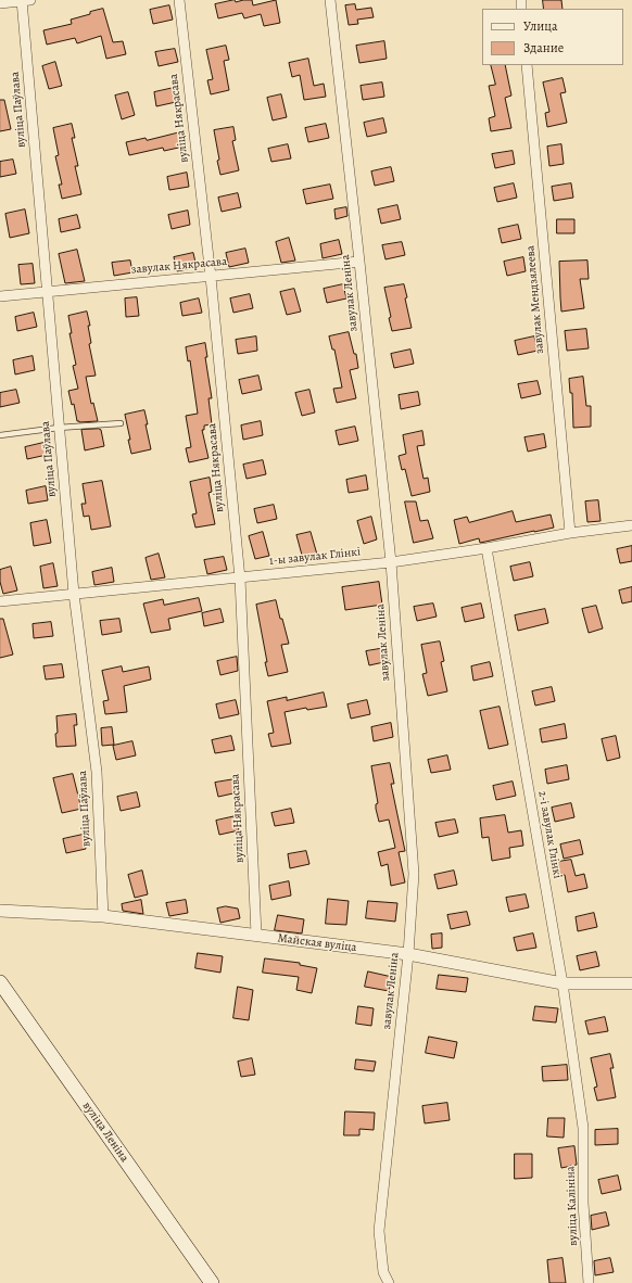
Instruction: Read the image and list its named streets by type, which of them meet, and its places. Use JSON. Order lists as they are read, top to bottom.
{
  "streets": {
    "main road": ["вуліца Леніна"],
    "street": [
      "вуліца Паўлава",
      "вуліца Някрасава",
      "завулак Някрасава",
      "завулак Леніна",
      "завулак Мендзялеева",
      "1-ы завулак Глінкі",
      "2-і завулак Глінкі",
      "Майская вуліца",
      "вуліца Калініна"
    ]
  },
  "crossings": [
    ["вуліца Паўлава", "завулак Някрасава"],
    ["вуліца Паўлава", "1-ы завулак Глінкі"],
    ["вуліца Паўлава", "Майская вуліца"],
    ["вуліца Някрасава", "завулак Някрасава"],
    ["вуліца Някрасава", "1-ы завулак Глінкі"],
    ["вуліца Някрасава", "Майская вуліца"],
    ["завулак Някрасава", "завулак Леніна"],
    ["завулак Леніна", "1-ы завулак Глінкі"],
    ["завулак Леніна", "Майская вуліца"],
    ["завулак Мендзялеева", "1-ы завулак Глінкі"],
    ["1-ы завулак Глінкі", "2-і завулак Глінкі"],
    ["2-і завулак Глінкі", "Майская вуліца"],
    ["2-і завулак Глінкі", "вуліца Калініна"]
  ],
  "legend": ["Улица", "Здание"]
}
